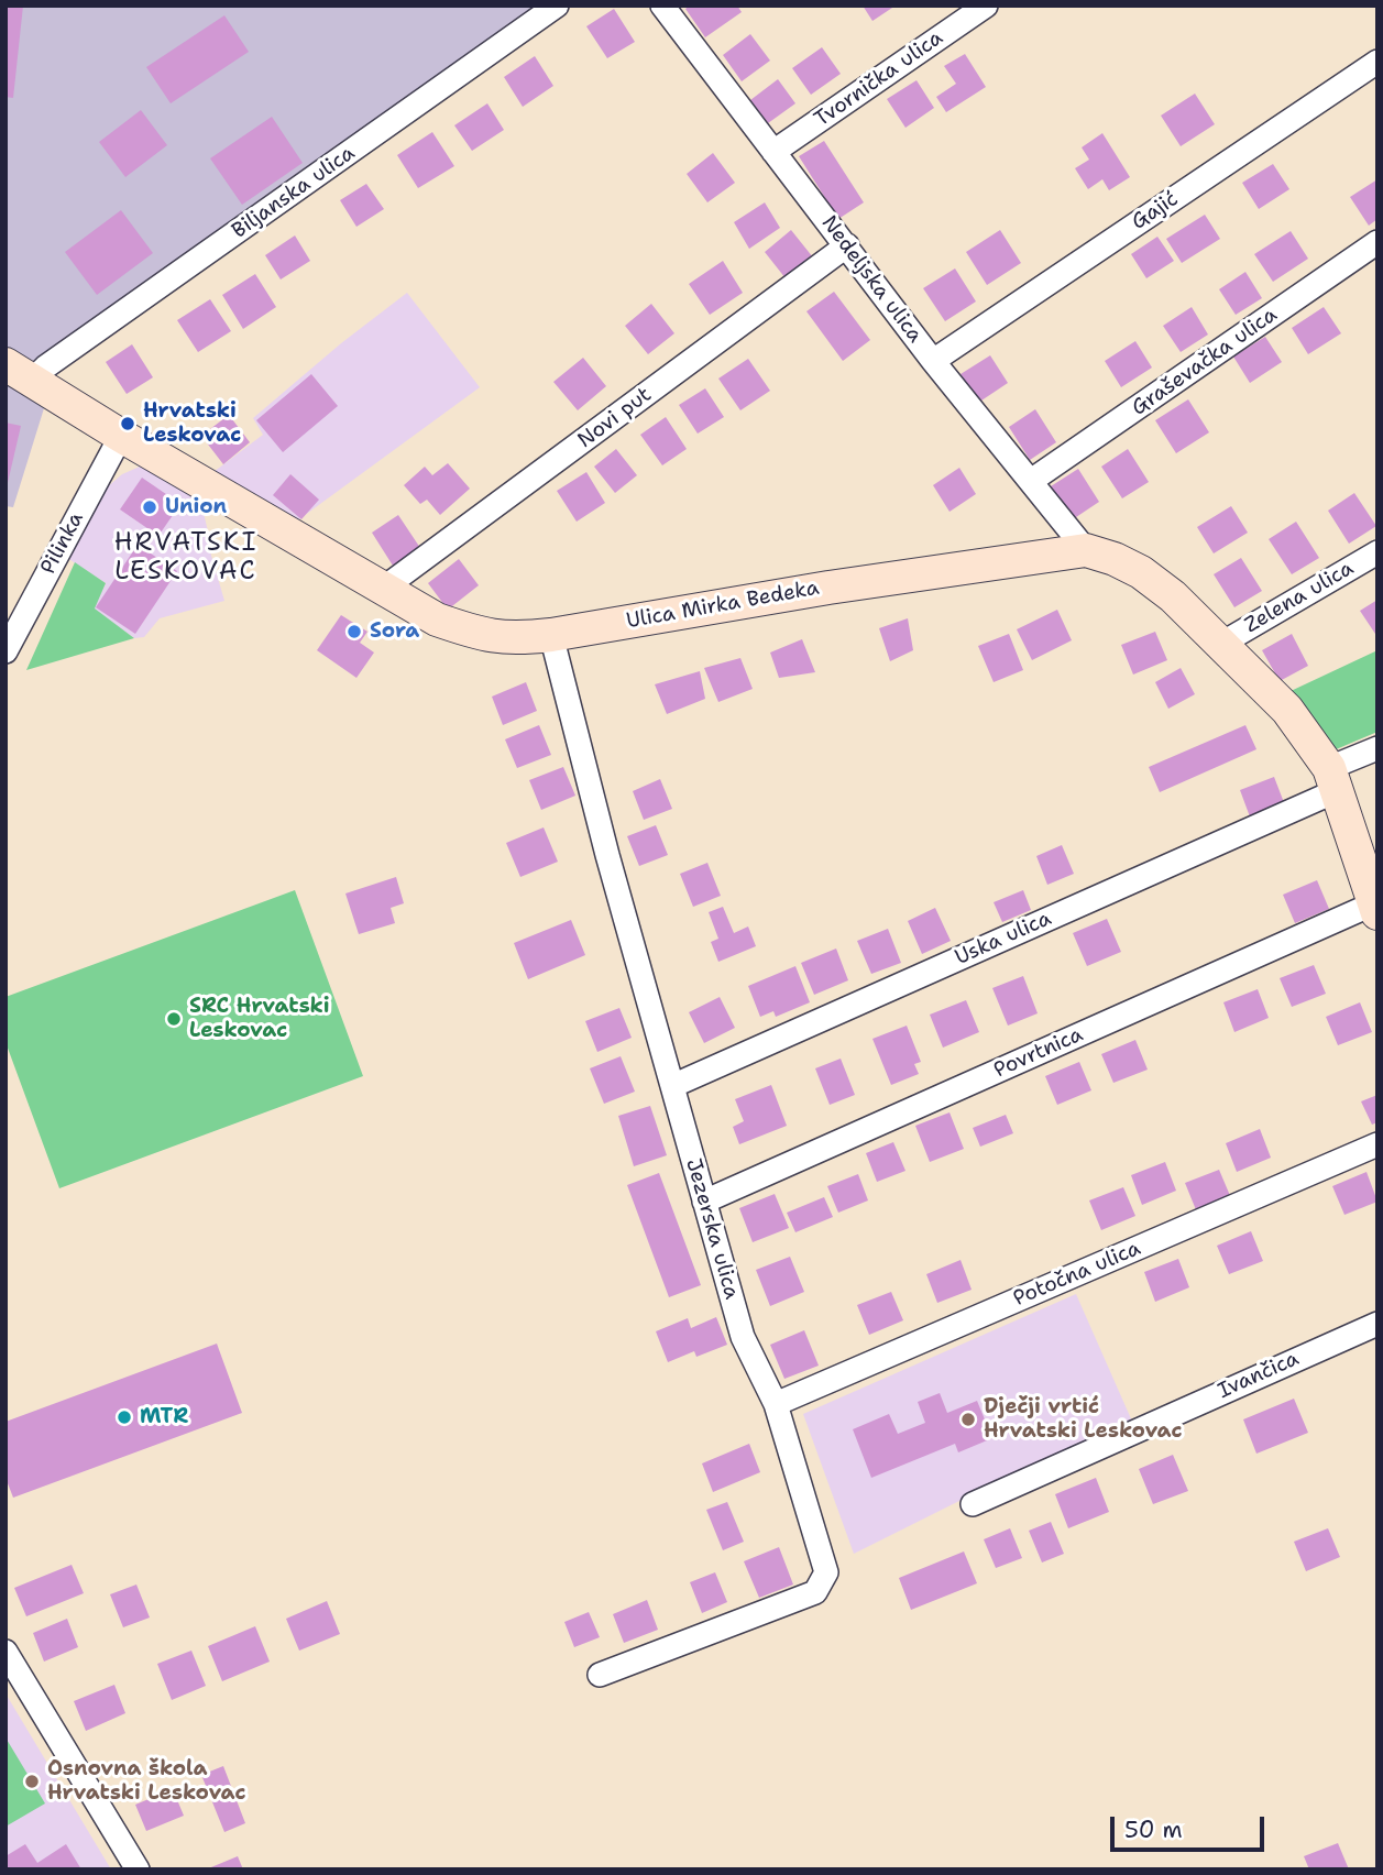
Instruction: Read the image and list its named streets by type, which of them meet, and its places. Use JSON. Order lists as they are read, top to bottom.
{
  "streets": {
    "main road": ["Ulica Mirka Bedeka"],
    "street": [
      "Tvornička ulica",
      "Biljanska ulica",
      "Gajić",
      "Nedeljska ulica",
      "Graševačka ulica",
      "Novi put",
      "Pilinka",
      "Zelena ulica",
      "Uska ulica",
      "Povrtnica",
      "Jezerska ulica",
      "Potočna ulica",
      "Ivančica"
    ]
  },
  "crossings": [
    ["Tvornička ulica", "Nedeljska ulica"],
    ["Biljanska ulica", "Ulica Mirka Bedeka"],
    ["Gajić", "Nedeljska ulica"],
    ["Nedeljska ulica", "Graševačka ulica"],
    ["Nedeljska ulica", "Novi put"],
    ["Nedeljska ulica", "Ulica Mirka Bedeka"],
    ["Novi put", "Ulica Mirka Bedeka"],
    ["Pilinka", "Ulica Mirka Bedeka"],
    ["Zelena ulica", "Ulica Mirka Bedeka"],
    ["Ulica Mirka Bedeka", "Uska ulica"],
    ["Ulica Mirka Bedeka", "Povrtnica"],
    ["Ulica Mirka Bedeka", "Jezerska ulica"],
    ["Uska ulica", "Jezerska ulica"],
    ["Povrtnica", "Jezerska ulica"],
    ["Jezerska ulica", "Potočna ulica"]
  ],
  "districts": ["HRVATSKI LESKOVAC"],
  "places": [
    "Hrvatski Leskovac",
    "Union",
    "Sora",
    "SRC Hrvatski Leskovac",
    "MTR",
    "Dječji vrtić Hrvatski Leskovac",
    "Osnovna škola Hrvatski Leskovac"
  ],
  "scale_bar": "50 m"
}
